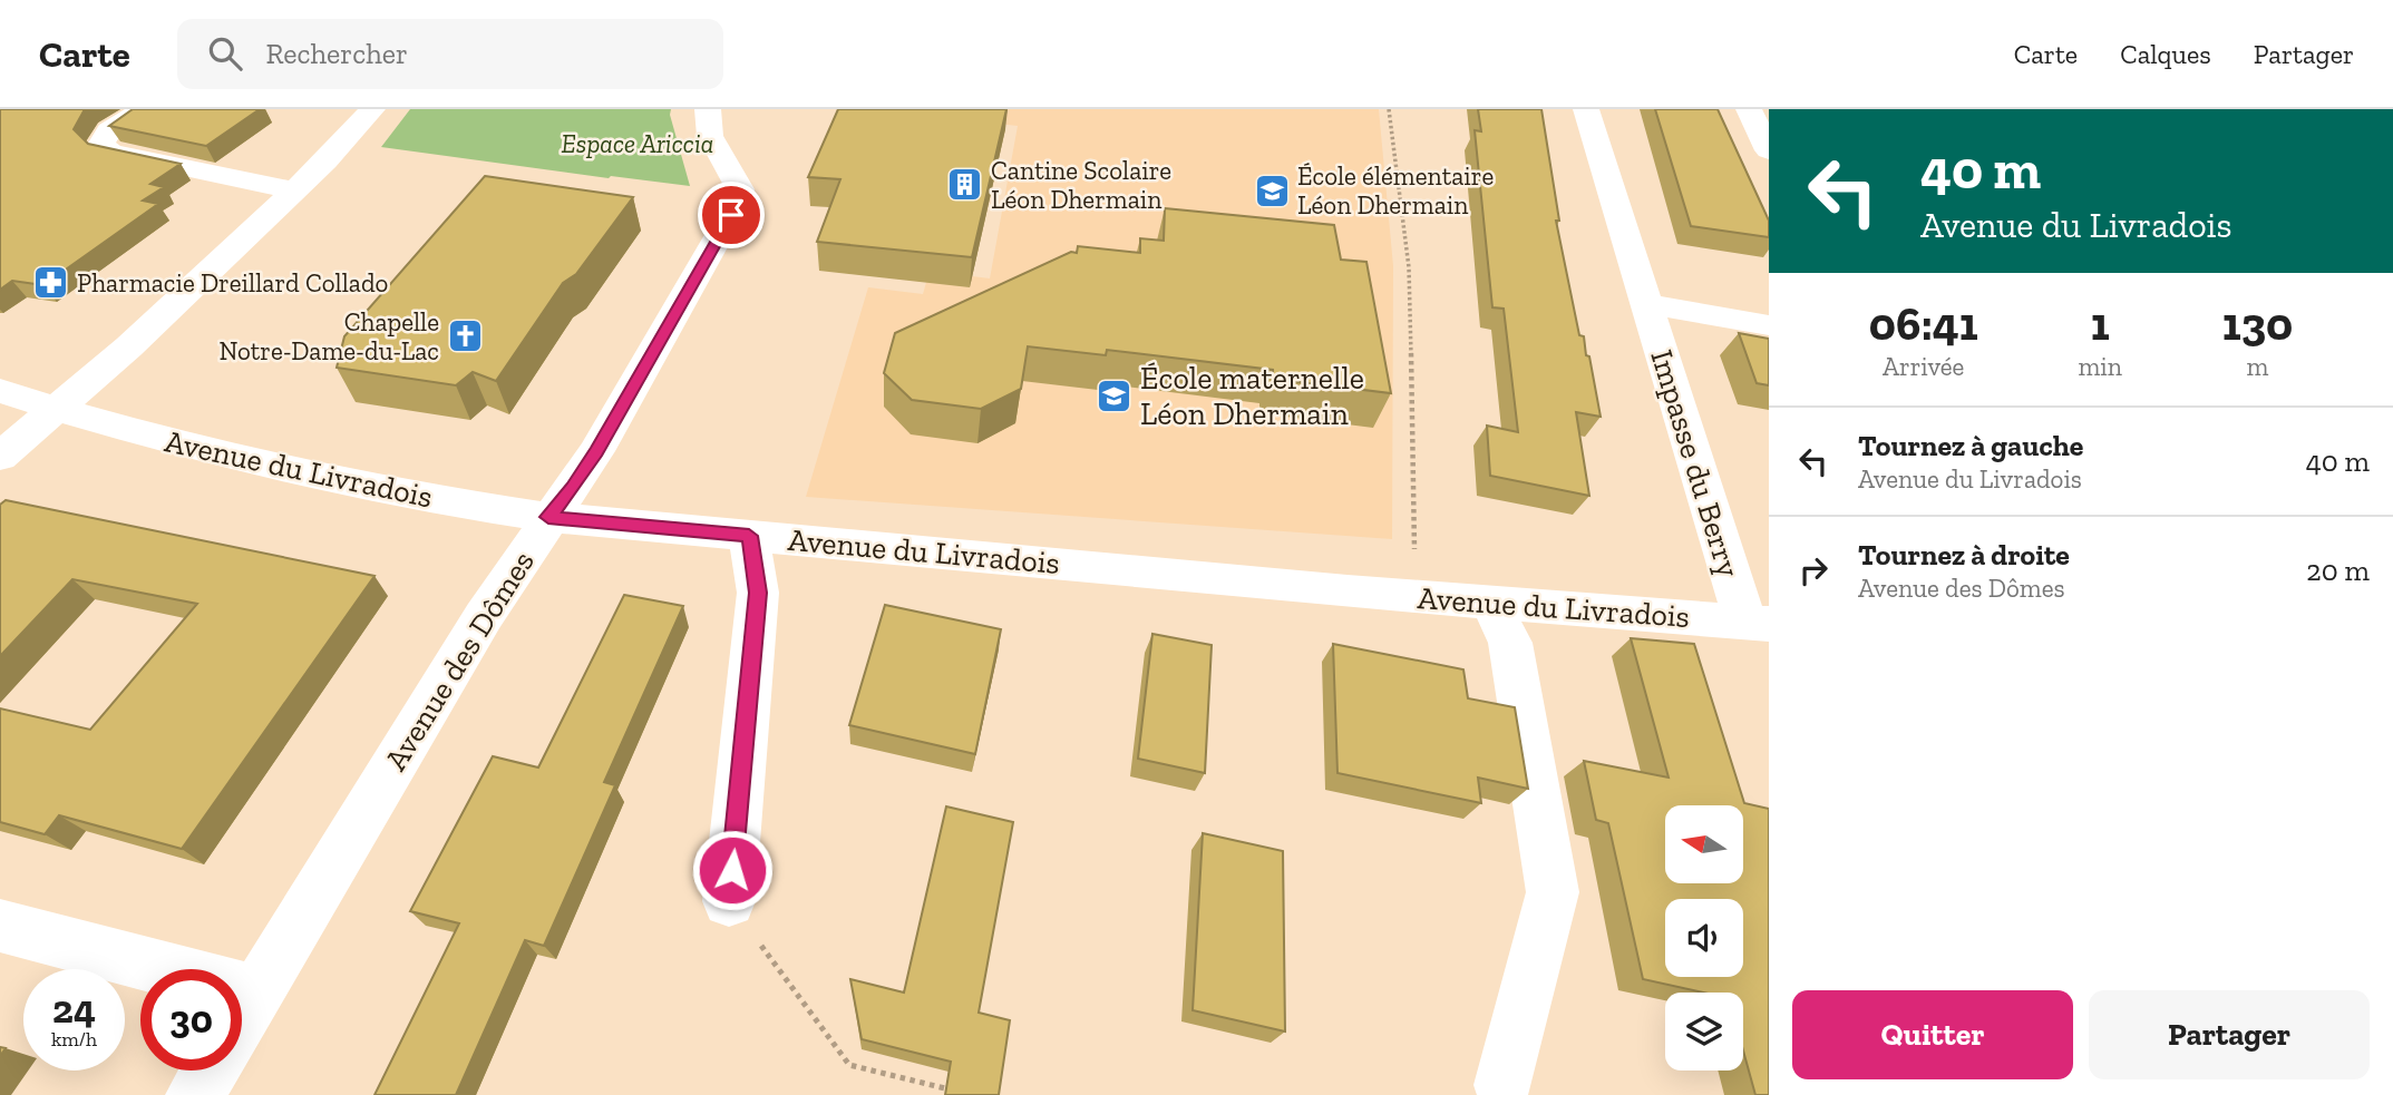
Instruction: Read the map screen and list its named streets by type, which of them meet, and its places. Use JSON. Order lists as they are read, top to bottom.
{
  "streets": {
    "street": ["Impasse du Berry", "Avenue du Livradois", "Avenue des Dômes"]
  },
  "crossings": [
    ["Impasse du Berry", "Avenue du Livradois"],
    ["Avenue du Livradois", "Avenue des Dômes"]
  ],
  "parks": ["Espace Ariccia"],
  "places": {
    "building": ["Cantine Scolaire Léon Dhermain"],
    "school or university": ["École élémentaire Léon Dhermain", "École maternelle Léon Dhermain"],
    "pharmacy": ["Pharmacie Dreillard Collado"],
    "church": ["Chapelle Notre-Dame-du-Lac"]
  },
  "north": "left",
  "page": {
    "header": "Carte",
    "search": "Rechercher",
    "nav": ["Carte", "Calques", "Partager"],
    "turn": ["40 m", "Avenue du Livradois"],
    "eta": [
      "06:41",
      "Arrivée",
      "1",
      "min",
      "130",
      "m"
    ],
    "list": [
      {
        "name": "Tournez à gauche",
        "note": "Avenue du Livradois",
        "value": "40 m"
      },
      {
        "name": "Tournez à droite",
        "note": "Avenue des Dômes",
        "value": "20 m"
      }
    ],
    "speed": "24 km/h",
    "limit": "30",
    "buttons": ["Quitter", "Partager"]
  }
}
